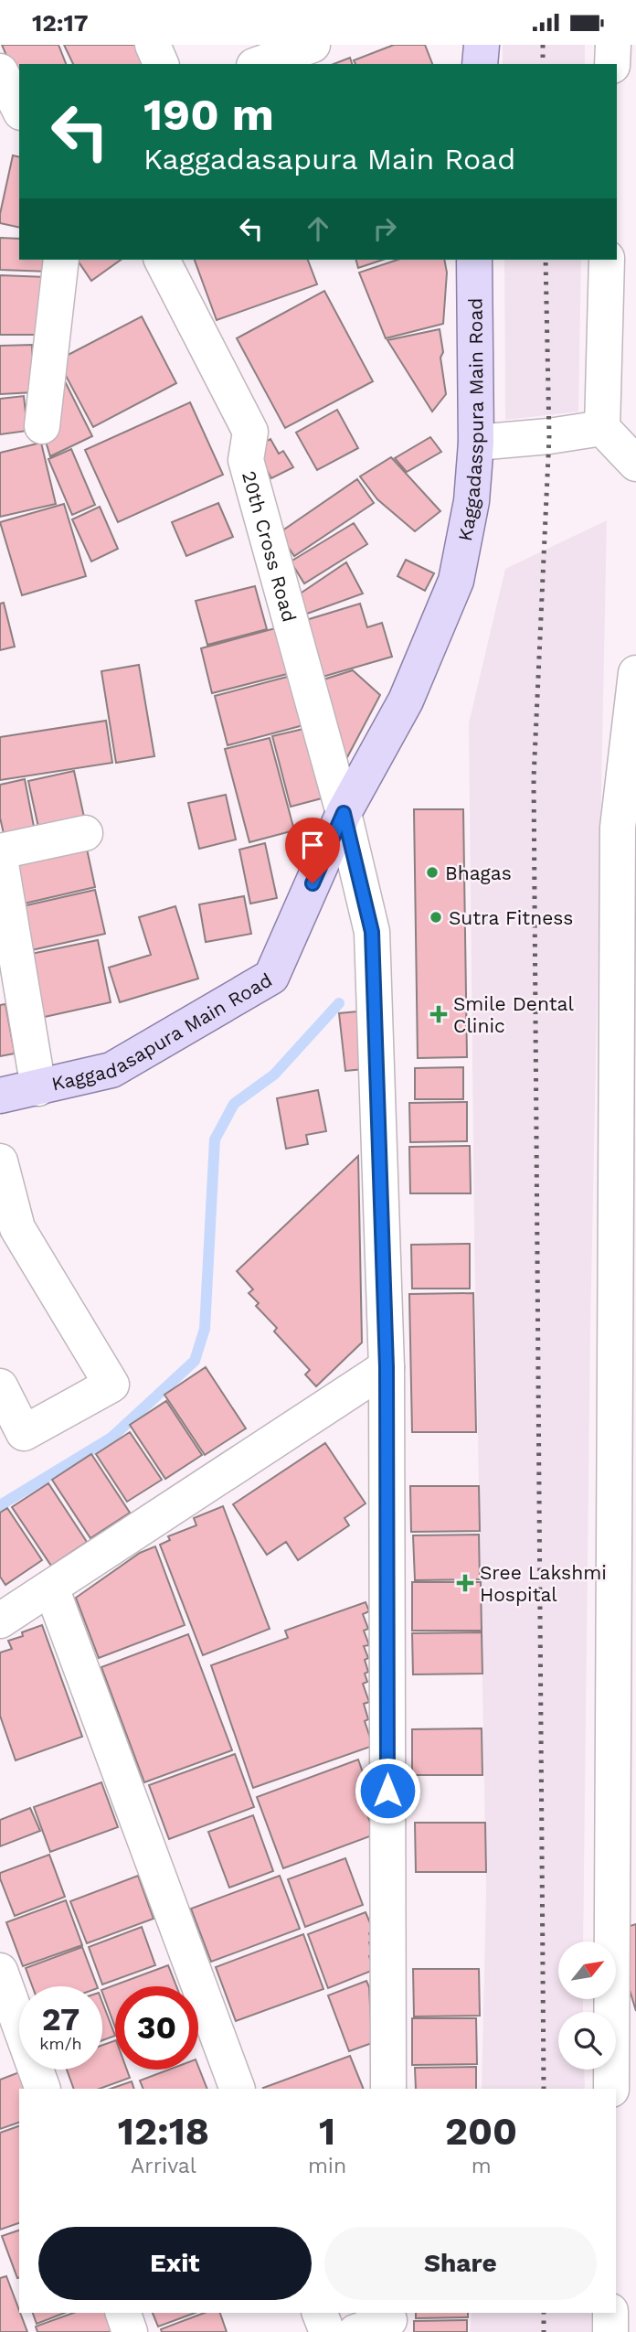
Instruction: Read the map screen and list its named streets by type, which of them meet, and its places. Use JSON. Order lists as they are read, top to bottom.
{
  "streets": {
    "main road": ["Kaggadasspura Main Road", "Kaggadasapura Main Road"],
    "street": ["20th Cross Road"]
  },
  "crossings": [
    ["Kaggadasspura Main Road", "Kaggadasapura Main Road"],
    ["20th Cross Road", "Kaggadasapura Main Road"]
  ],
  "places": {
    "other": ["Bhagas", "Sutra Fitness"],
    "health": ["Smile Dental Clinic", "Sree Lakshmi Hospital"]
  },
  "north": "top right",
  "page": {
    "status": "12:17",
    "turn": ["190 m", "Kaggadasapura Main Road"],
    "speed": "27 km/h",
    "limit": "30",
    "eta": [
      "12:18",
      "Arrival",
      "1",
      "min",
      "200",
      "m"
    ],
    "buttons": ["Exit", "Share"]
  }
}
